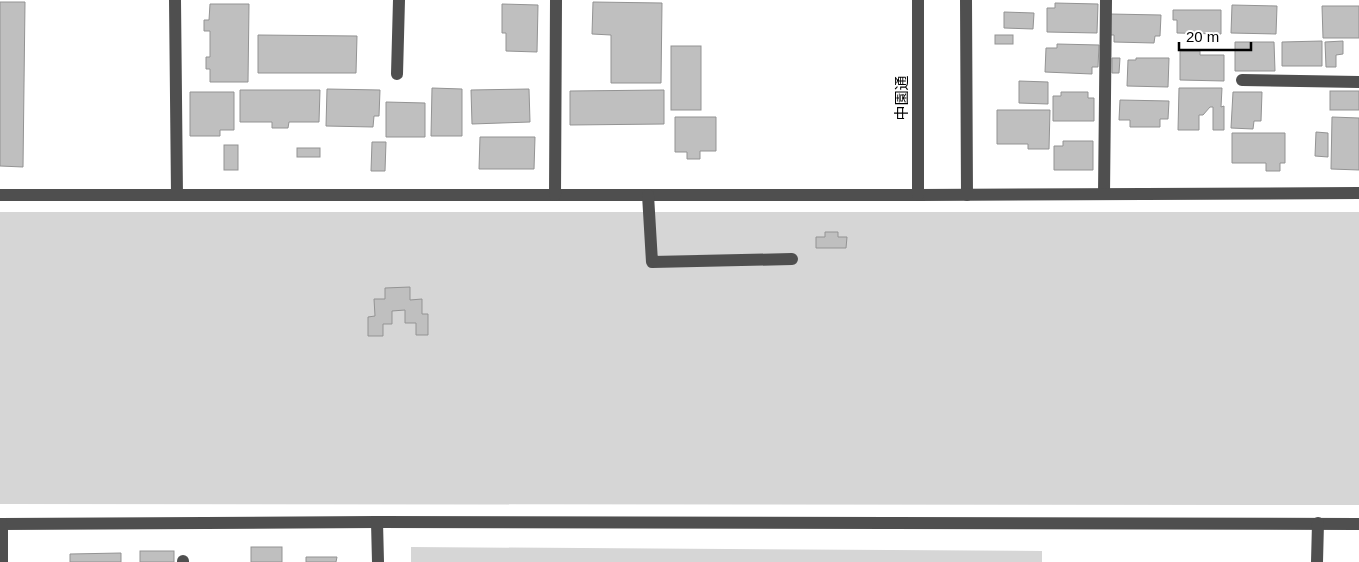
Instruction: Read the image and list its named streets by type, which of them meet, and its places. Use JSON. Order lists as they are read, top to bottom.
{
  "streets": {
    "street": ["中園通"]
  },
  "scale_bar": "20 m"
}
